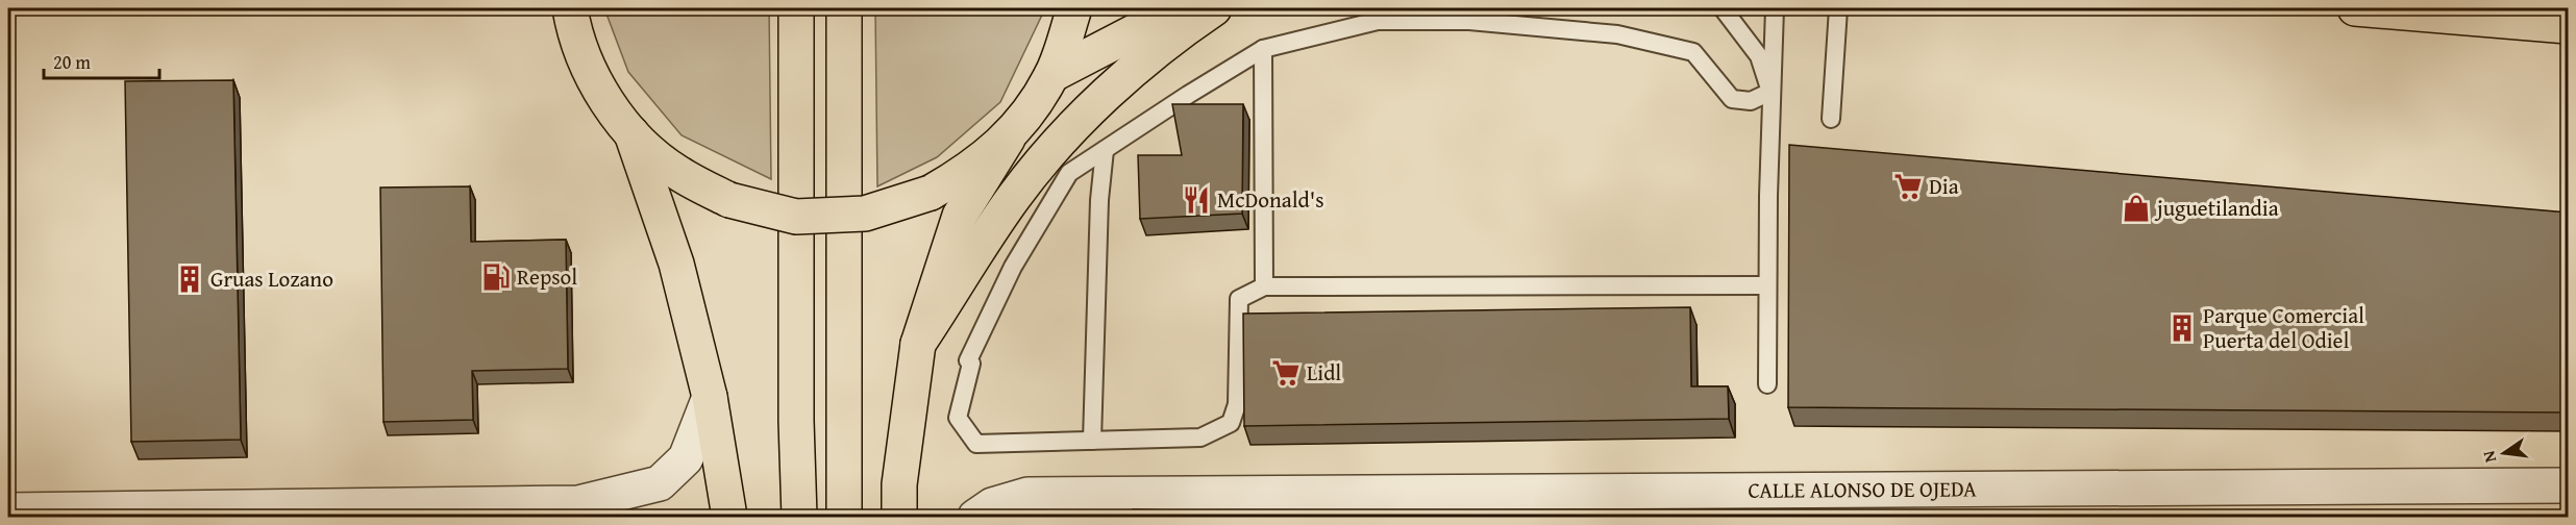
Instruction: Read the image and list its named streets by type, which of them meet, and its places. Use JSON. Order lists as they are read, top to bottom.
{
  "streets": {
    "street": ["CALLE ALONSO DE OJEDA"]
  },
  "places": {
    "supermarket": ["Dia", "Lidl"],
    "restaurant": ["McDonald's"],
    "shop": ["juguetilandia"],
    "fuel station": ["Repsol"],
    "building": ["Gruas Lozano", "Parque Comercial Puerta del Odiel"]
  },
  "scale_bar": "20 m",
  "north": "left"
}
